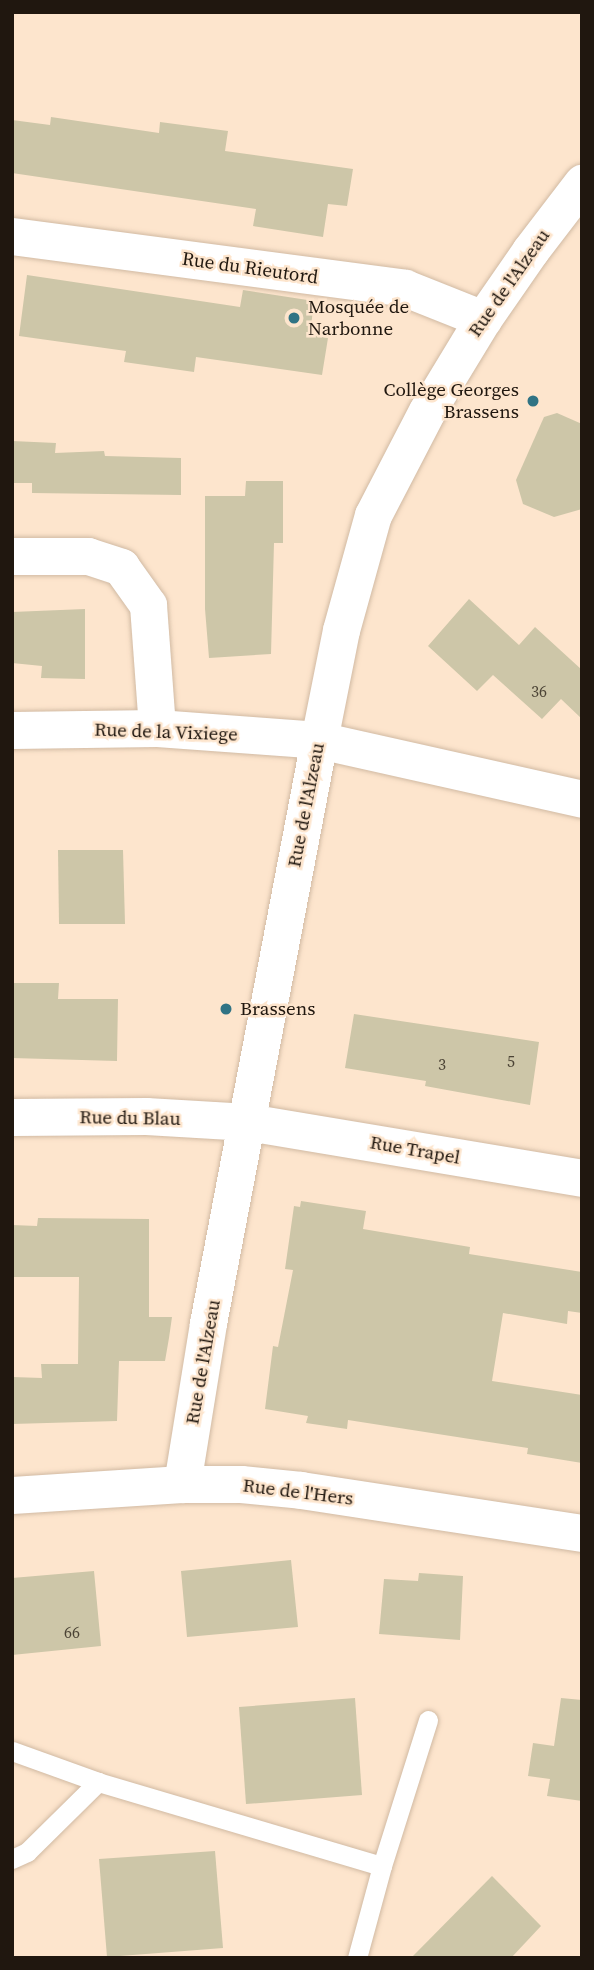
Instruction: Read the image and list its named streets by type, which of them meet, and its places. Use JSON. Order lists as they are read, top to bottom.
{
  "streets": {
    "street": [
      "Rue du Rieutord",
      "Rue de l'Alzeau",
      "Rue de la Vixiege",
      "Rue du Blau",
      "Rue Trapel",
      "Rue de l'Hers"
    ]
  },
  "crossings": [
    ["Rue du Rieutord", "Rue de l'Alzeau"],
    ["Rue de l'Alzeau", "Rue de la Vixiege"],
    ["Rue de l'Alzeau", "Rue du Blau"],
    ["Rue de l'Alzeau", "Rue Trapel"],
    ["Rue de l'Alzeau", "Rue de l'Hers"],
    ["Rue du Blau", "Rue Trapel"]
  ],
  "places": ["Mosquée de Narbonne", "Collège Georges Brassens", "Brassens"],
  "house_numbers": [
    "36",
    "5",
    "3",
    "66"
  ]
}
